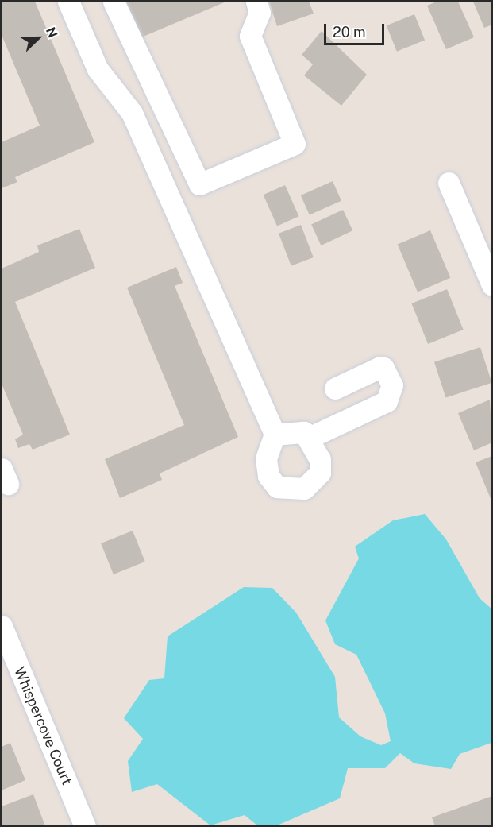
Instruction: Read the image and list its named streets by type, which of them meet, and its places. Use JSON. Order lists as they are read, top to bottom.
{
  "streets": {
    "street": ["Whispercove Court"]
  },
  "scale_bar": "20 m",
  "north": "top right"
}
